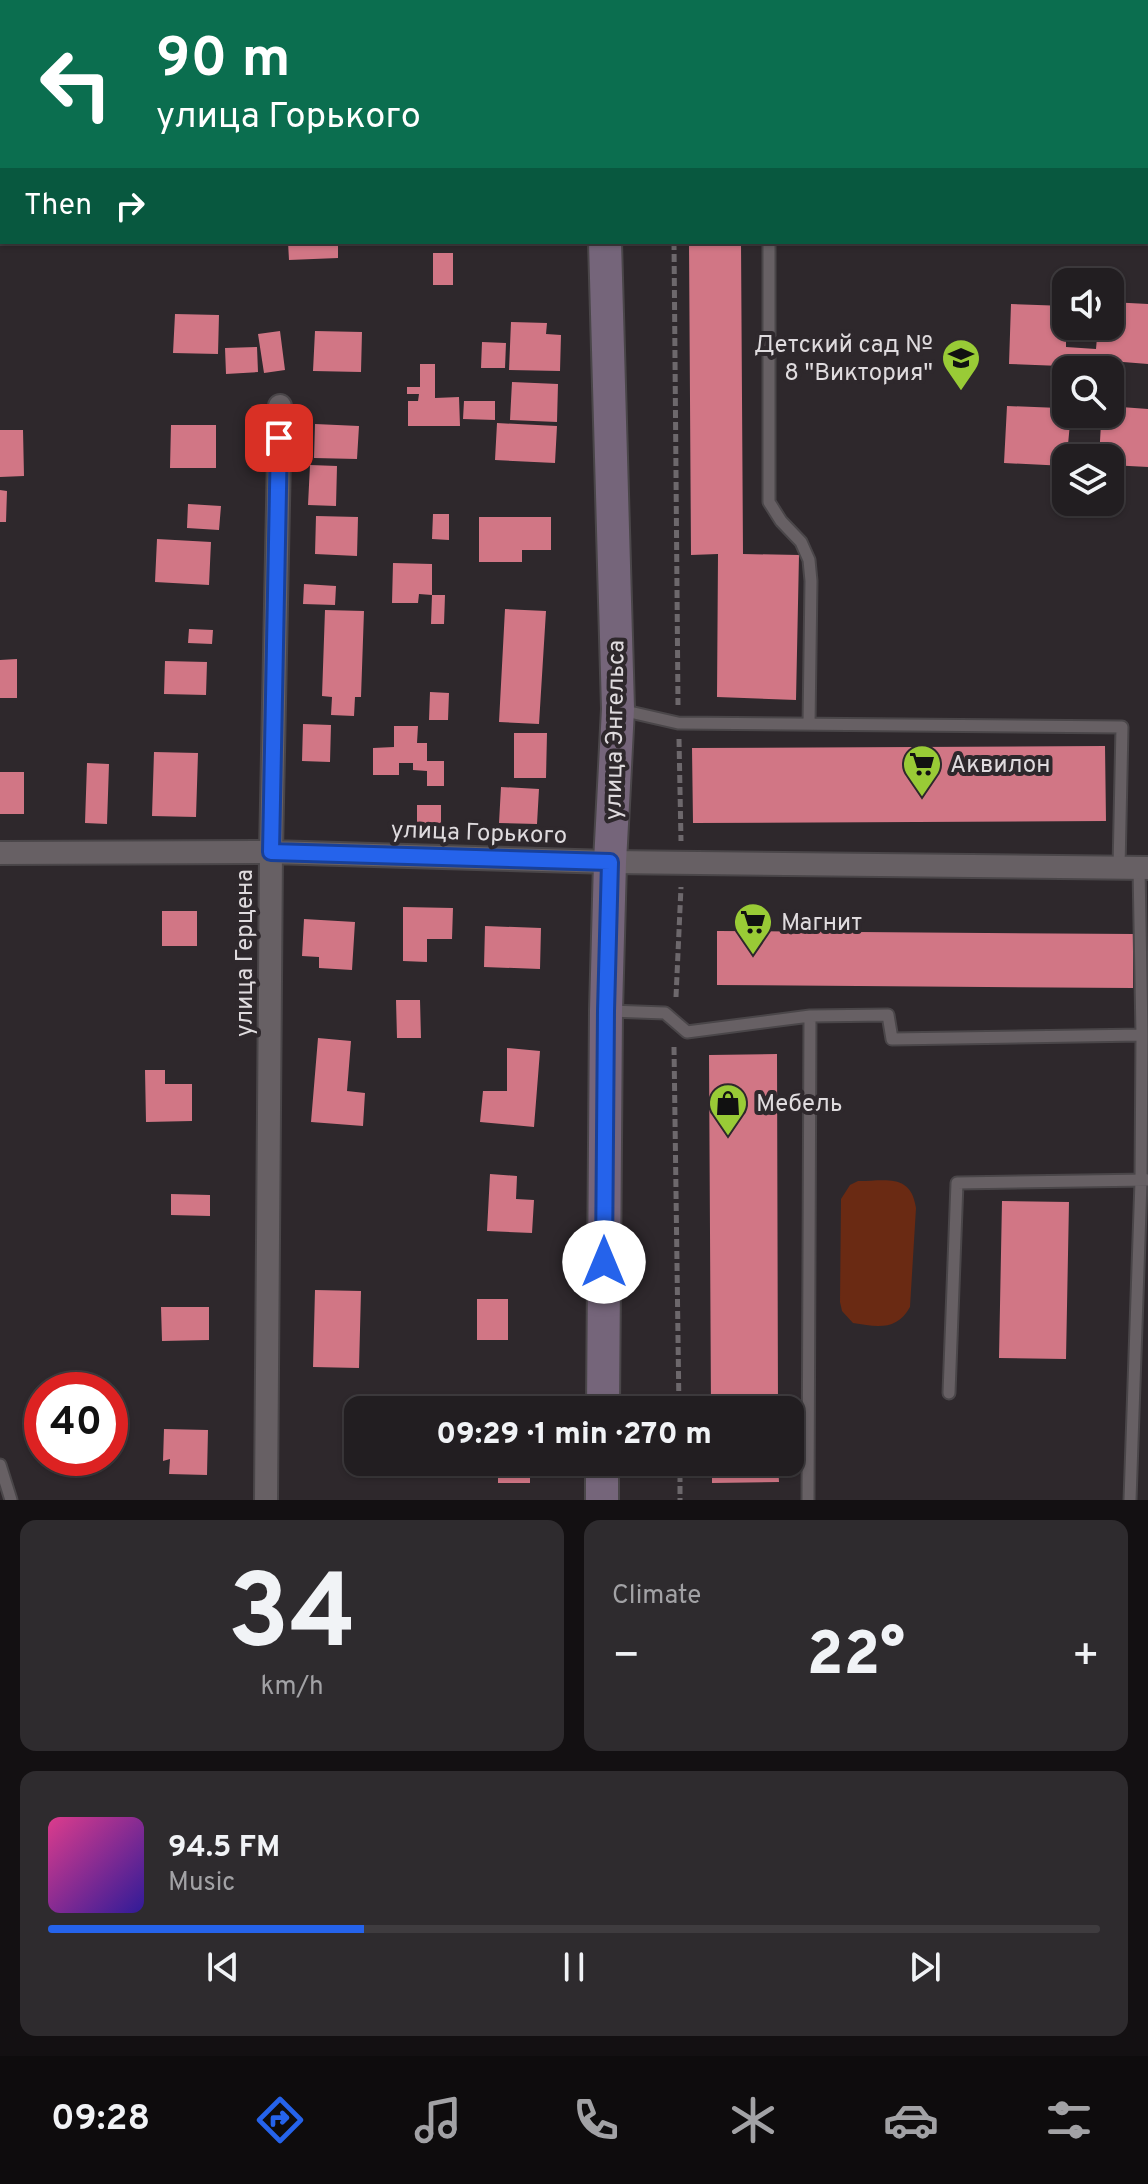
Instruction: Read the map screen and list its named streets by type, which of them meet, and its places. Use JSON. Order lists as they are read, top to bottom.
{
  "streets": {
    "street": ["улица Энгельса", "улица Горького", "улица Герцена"]
  },
  "crossings": [
    ["улица Энгельса", "улица Горького"],
    ["улица Горького", "улица Герцена"]
  ],
  "places": {
    "school or university": ["Детский сад № 8 \"Виктория\""],
    "supermarket": ["Аквилон", "Магнит"],
    "shop": ["Мебель"]
  },
  "page": {
    "turn": ["90 m", "улица Горького"],
    "then": "Then",
    "limit": "40",
    "trip": "09:29 · 1 min · 270 m",
    "tile": [
      ["34", "km/h"],
      "Climate"
    ],
    "heat": ["−", "22°", "+"],
    "song": ["94.5 FM", "Music"],
    "tabs": "09:28"
  }
}
